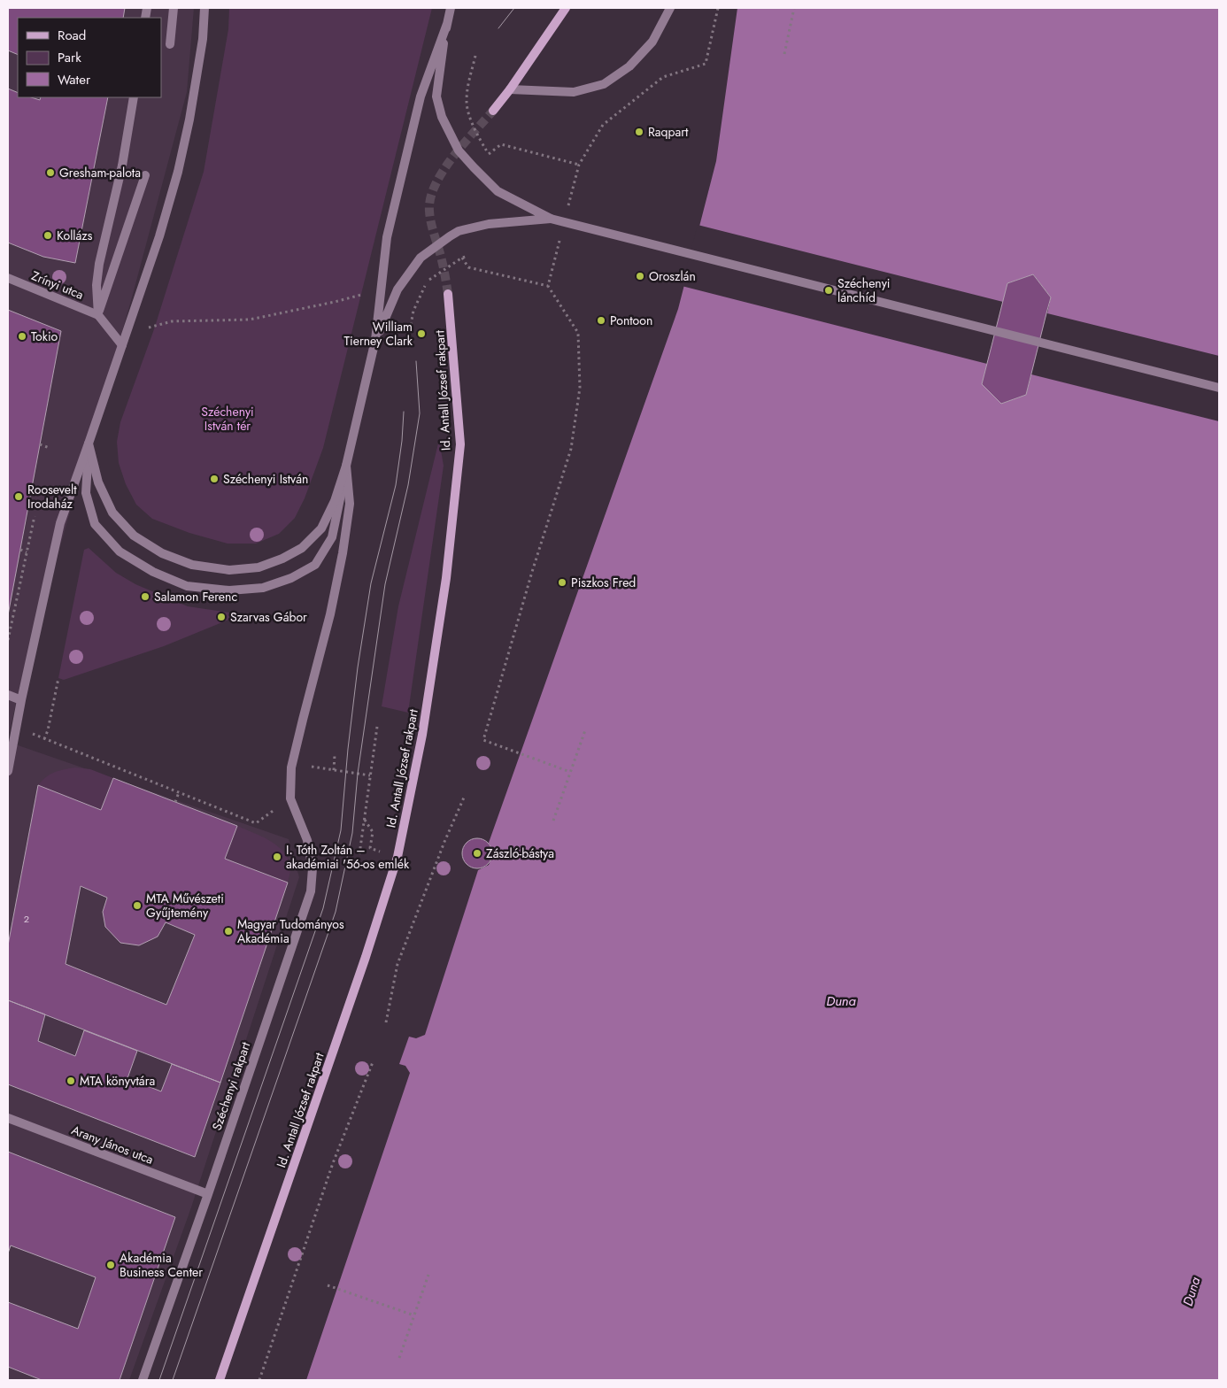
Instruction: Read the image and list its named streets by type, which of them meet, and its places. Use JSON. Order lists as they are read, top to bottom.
{
  "streets": {
    "main road": ["Id. Antall József rakpart"],
    "street": ["Zrínyi utca", "Széchenyi rakpart", "Arany János utca"]
  },
  "crossings": [
    ["Széchenyi rakpart", "Arany János utca"]
  ],
  "water": ["Duna"],
  "parks": ["Széchenyi István tér"],
  "places": [
    "Raqpart",
    "Gresham-palota",
    "Kollázs",
    "Oroszlán",
    "Széchenyi lánchíd",
    "Pontoon",
    "William Tierney Clark",
    "Tokio",
    "Széchenyi István",
    "Roosevelt Irodaház",
    "Piszkos Fred",
    "Salamon Ferenc",
    "Szarvas Gábor",
    "Zászló-bástya",
    "I. Tóth Zoltán – akadémiai '56-os emlék",
    "MTA Művészeti Gyűjtemény",
    "Magyar Tudományos Akadémia",
    "MTA könyvtára",
    "Akadémia Business Center"
  ],
  "house_numbers": ["2"],
  "legend": ["Road", "Park", "Water"]
}
